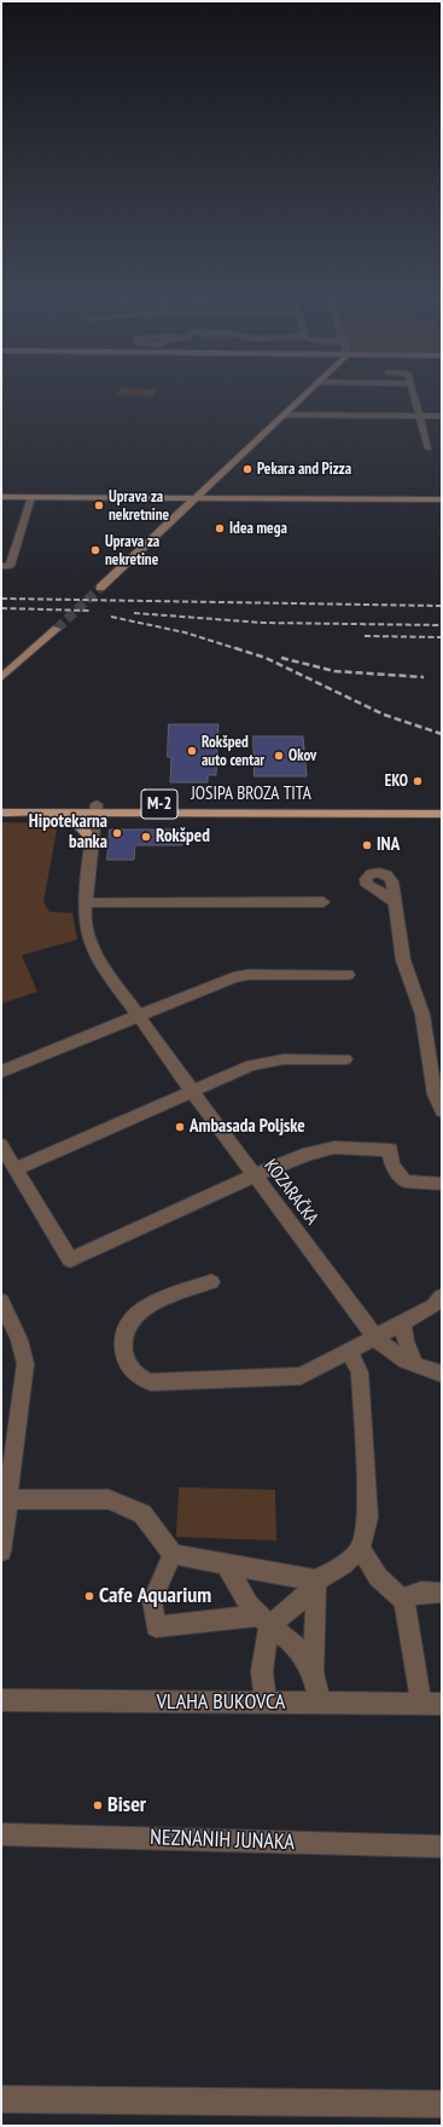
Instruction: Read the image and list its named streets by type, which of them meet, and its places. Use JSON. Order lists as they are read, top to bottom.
{
  "streets": {
    "main road": ["JOSIPA BROZA TITA", "M-2"],
    "street": ["KOZARAČKA", "VLAHA BUKOVCA", "NEZNANIH JUNAKA"]
  },
  "crossings": [
    ["JOSIPA BROZA TITA", "KOZARAČKA"]
  ],
  "places": [
    "Pekara and Pizza",
    "Uprava za nekretnine",
    "Idea mega",
    "Uprava za nekretine",
    "Rokšped auto centar",
    "Okov",
    "EKO",
    "Hipotekarna banka",
    "Rokšped",
    "INA",
    "Ambasada Poljske",
    "Cafe Aquarium",
    "Biser"
  ]
}
